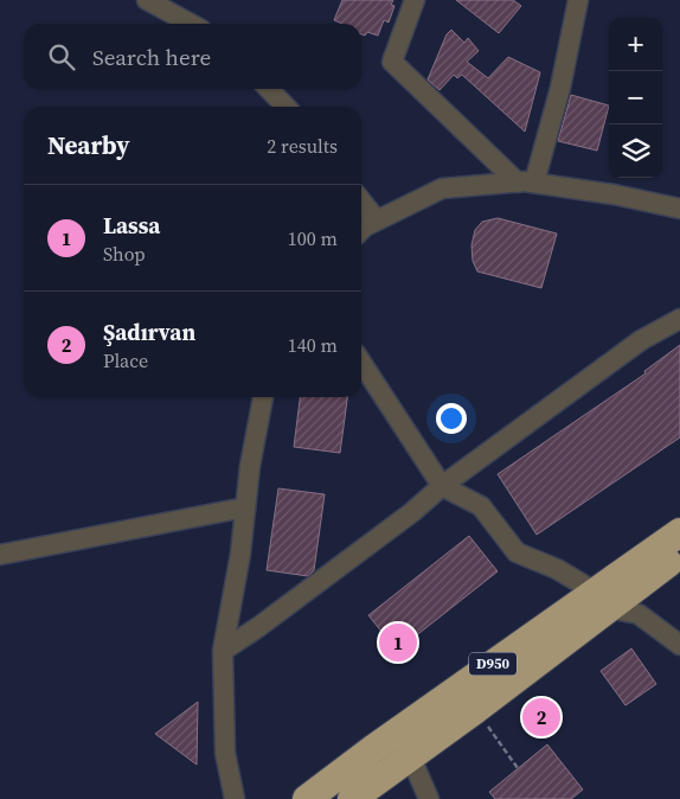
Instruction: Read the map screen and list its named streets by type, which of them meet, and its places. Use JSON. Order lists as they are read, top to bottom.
{
  "streets": {
    "highway": ["D950"]
  },
  "page": {
    "map_buttons": ["+", "−"],
    "search": "Search here",
    "heading": ["Nearby", "2 results"],
    "list": [
      {
        "mark": "1",
        "name": "Lassa",
        "note": "Shop",
        "value": "100 m"
      },
      {
        "mark": "2",
        "name": "Şadırvan",
        "note": "Place",
        "value": "140 m"
      }
    ],
    "pins": ["1", "2"]
  }
}
